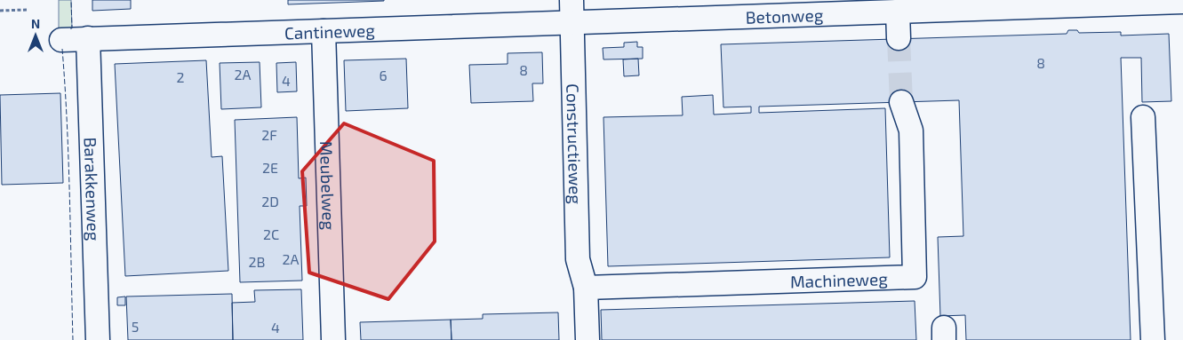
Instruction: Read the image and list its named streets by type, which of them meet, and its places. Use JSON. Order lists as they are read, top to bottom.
{
  "streets": {
    "street": [
      "Betonweg",
      "Cantineweg",
      "Constructieweg",
      "Meubelweg",
      "Barakkenweg",
      "Machineweg"
    ]
  },
  "crossings": [
    ["Betonweg", "Cantineweg"],
    ["Betonweg", "Constructieweg"],
    ["Cantineweg", "Constructieweg"],
    ["Cantineweg", "Meubelweg"],
    ["Cantineweg", "Barakkenweg"],
    ["Constructieweg", "Machineweg"]
  ],
  "house_numbers": [
    "8",
    "8",
    "2A",
    "6",
    "2",
    "4",
    "2F",
    "2E",
    "2D",
    "2C",
    "2A",
    "2B",
    "5",
    "4"
  ],
  "north": "top"
}
